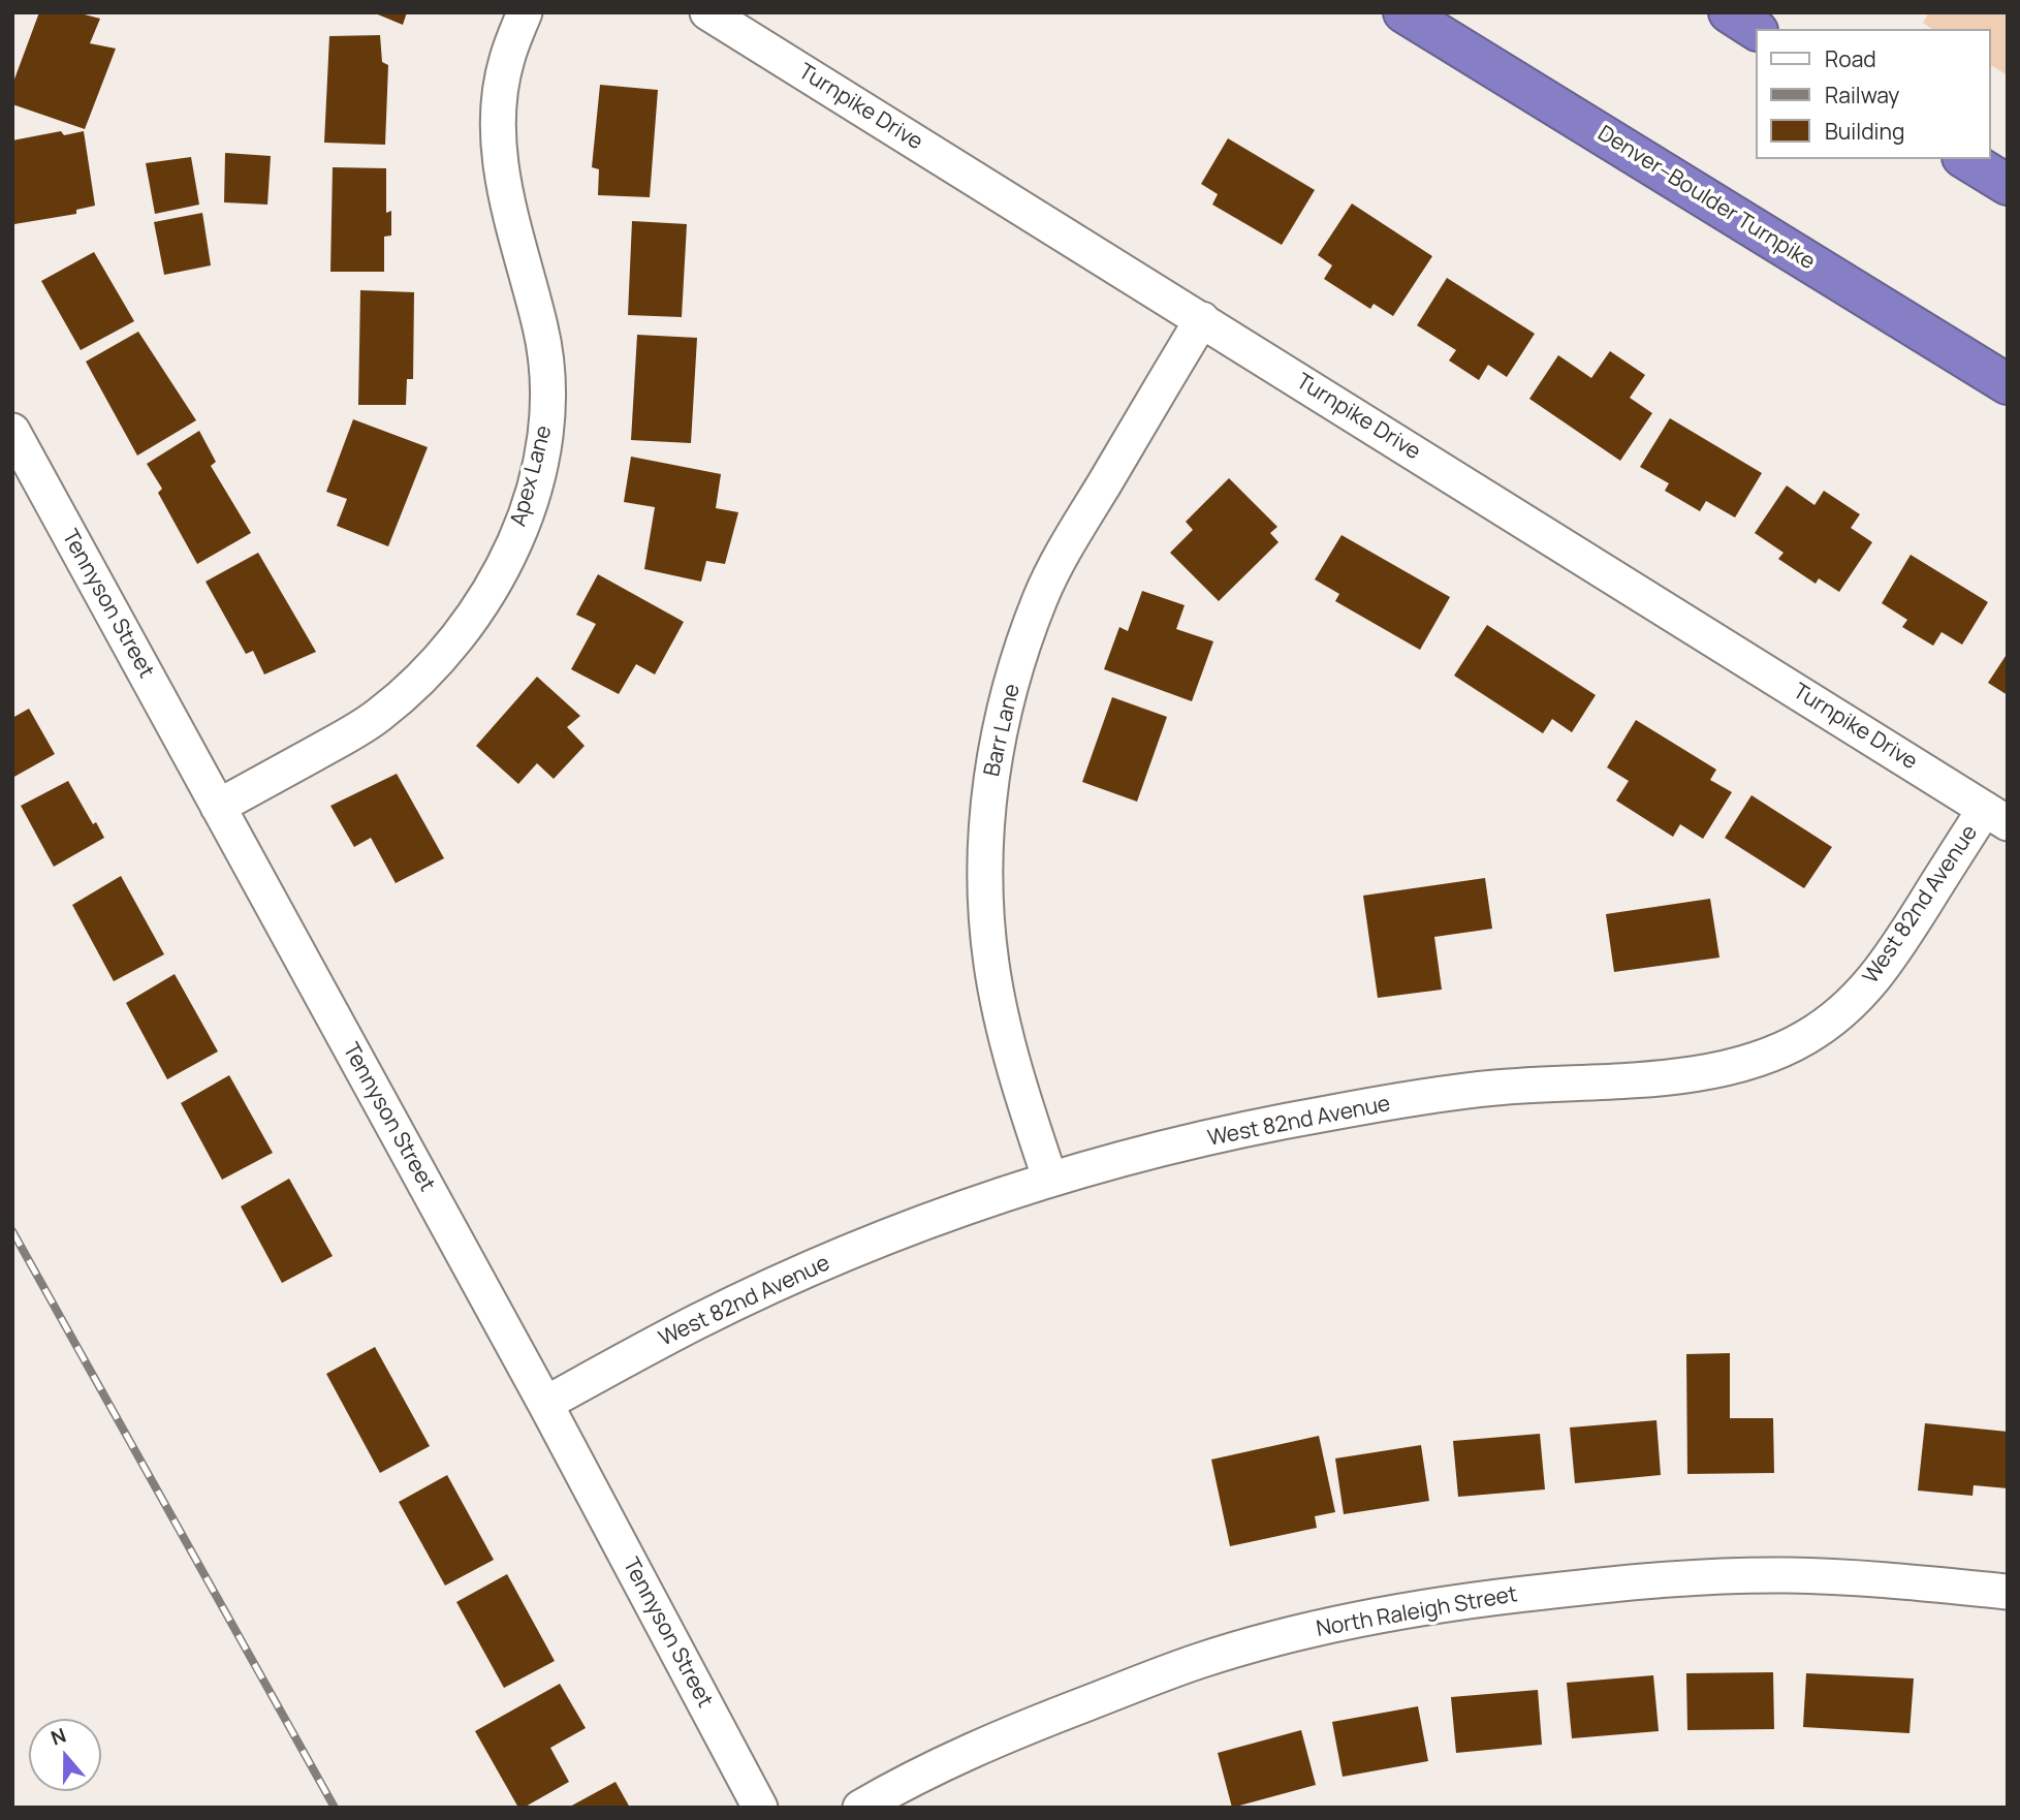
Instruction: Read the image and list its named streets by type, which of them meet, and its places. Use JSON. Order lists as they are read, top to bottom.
{
  "streets": {
    "highway": ["Denver–Boulder Turnpike"],
    "street": [
      "Turnpike Drive",
      "Apex Lane",
      "Tennyson Street",
      "Barr Lane",
      "West 82nd Avenue",
      "North Raleigh Street"
    ]
  },
  "crossings": [
    ["Turnpike Drive", "Barr Lane"],
    ["Turnpike Drive", "West 82nd Avenue"],
    ["Apex Lane", "Tennyson Street"],
    ["Tennyson Street", "West 82nd Avenue"],
    ["Barr Lane", "West 82nd Avenue"]
  ],
  "legend": ["Road", "Railway", "Building"],
  "north": "top"
}
